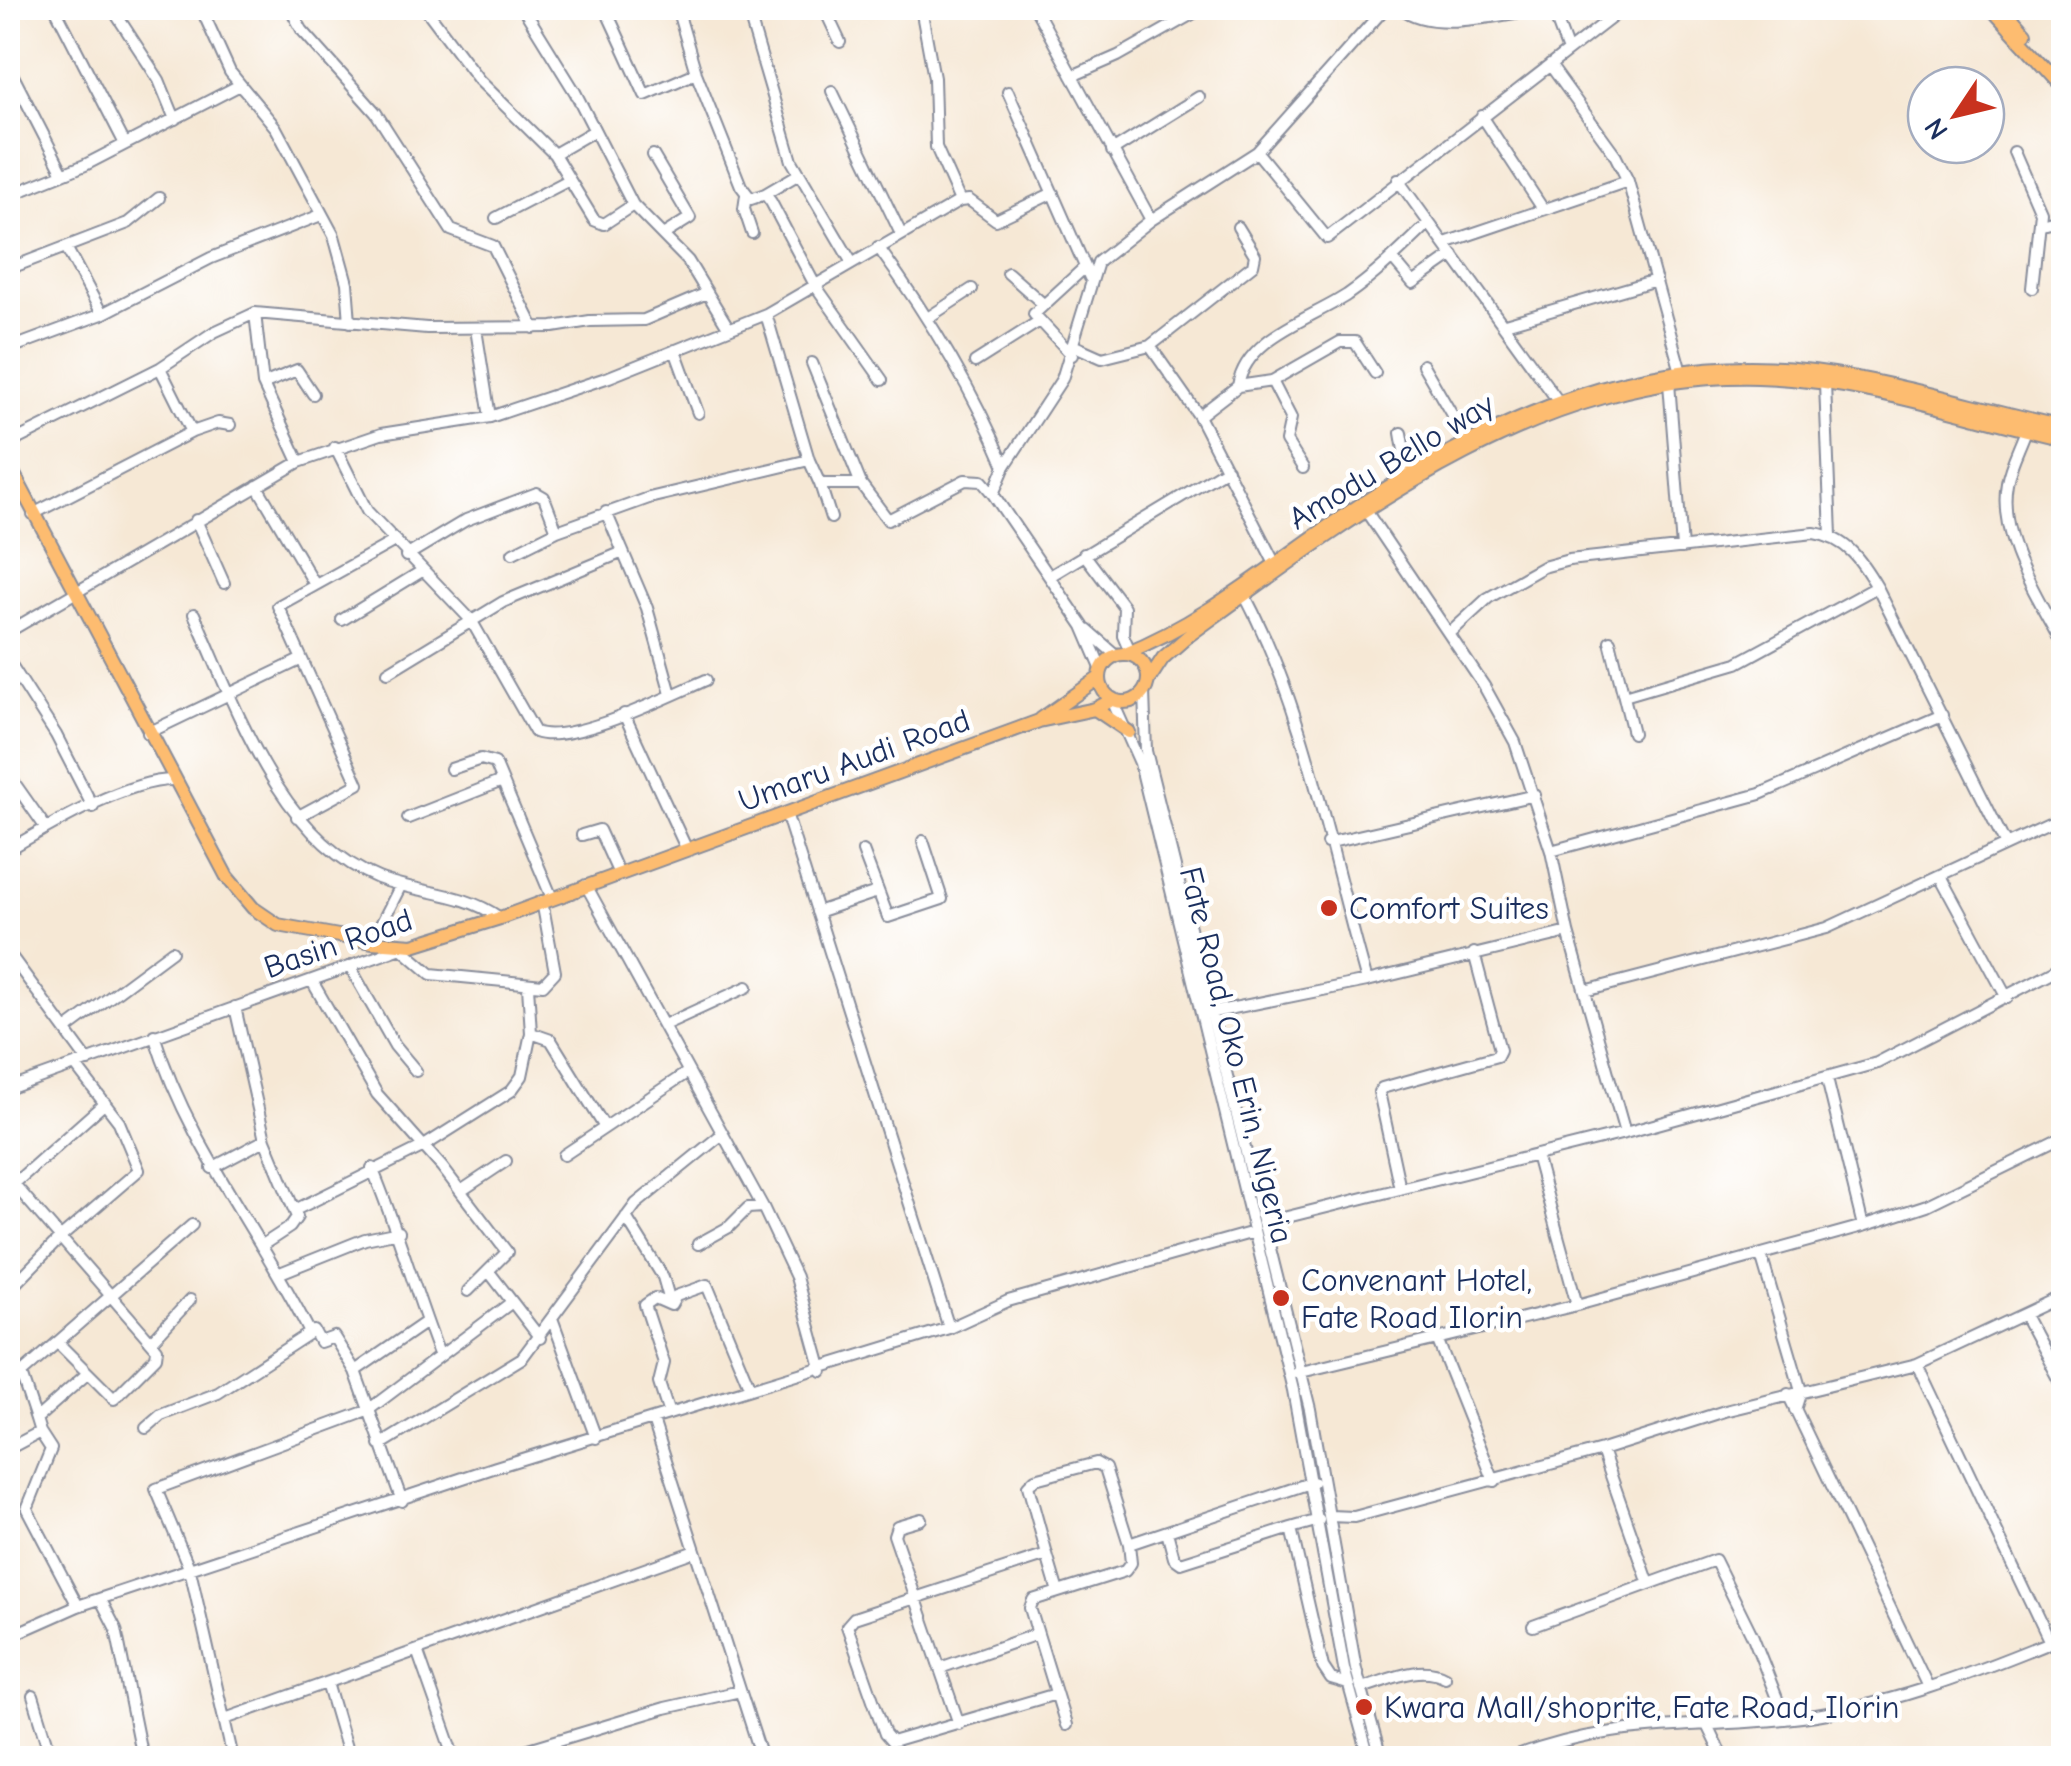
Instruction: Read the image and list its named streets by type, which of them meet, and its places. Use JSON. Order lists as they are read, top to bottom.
{
  "streets": {
    "main road": ["Amodu Bello way", "Umaru Audi Road", "Basin Road"],
    "street": ["Fate Road, Oko Erin, Nigeria"]
  },
  "crossings": [
    ["Umaru Audi Road", "Basin Road"]
  ],
  "places": ["Comfort Suites", "Convenant Hotel, Fate Road Ilorin", "Kwara Mall/shoprite, Fate Road, Ilorin"],
  "north": "bottom left"
}
